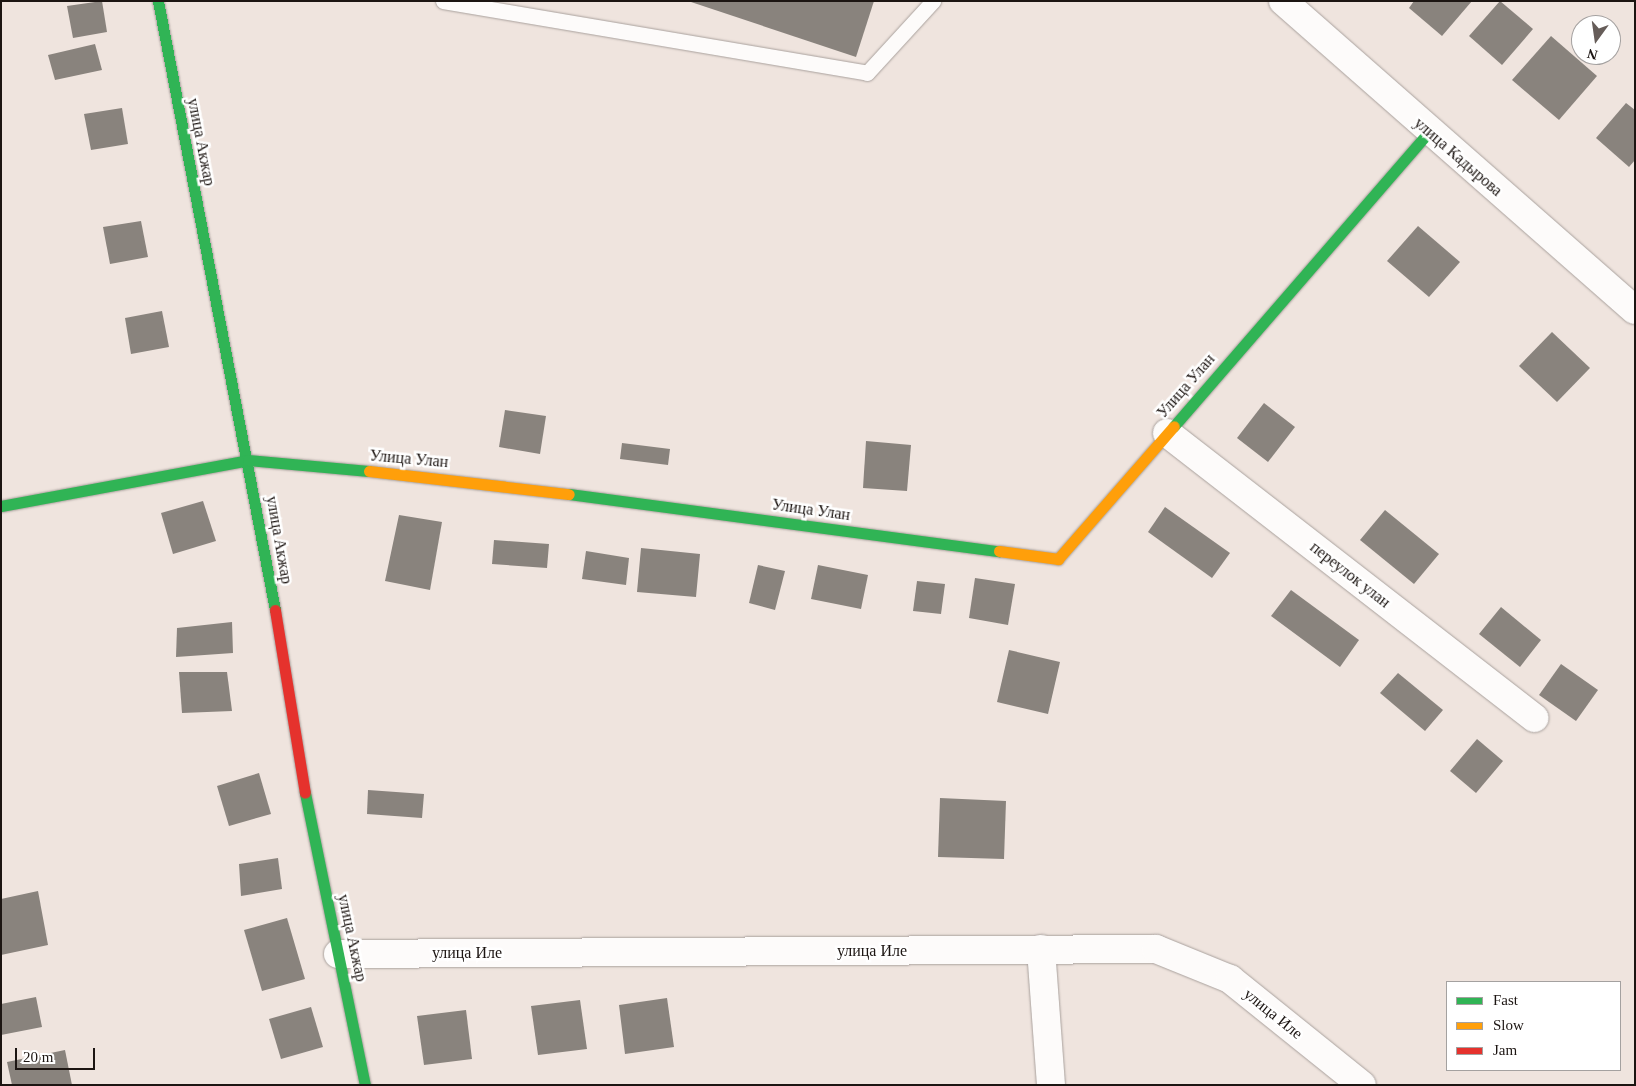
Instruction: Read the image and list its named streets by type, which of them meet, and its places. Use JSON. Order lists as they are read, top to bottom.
{
  "streets": {
    "street": [
      "улица Акжар",
      "улица Кадырова",
      "Улица Улан",
      "переулок улан",
      "улица Иле"
    ]
  },
  "crossings": [
    ["улица Акжар", "Улица Улан"],
    ["улица Акжар", "улица Иле"],
    ["улица Кадырова", "Улица Улан"],
    ["Улица Улан", "переулок улан"]
  ],
  "legend": ["Fast", "Slow", "Jam"],
  "scale_bar": "20 m",
  "north": "bottom"
}
